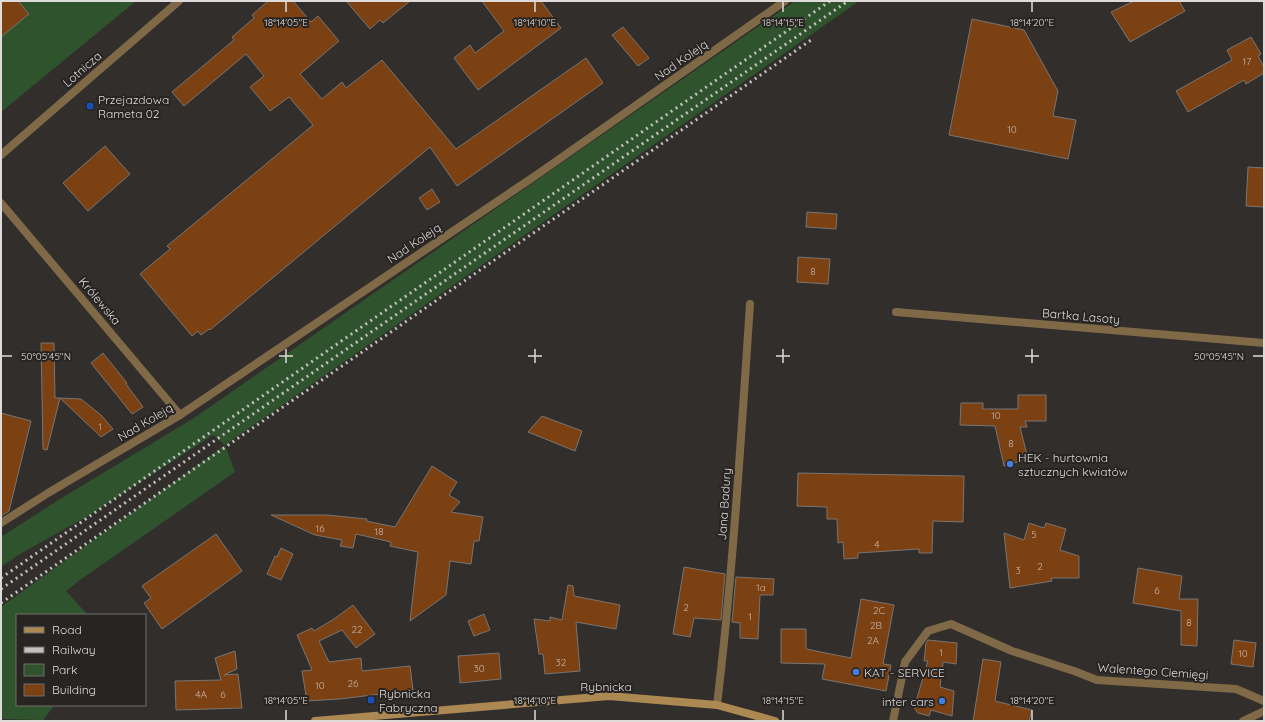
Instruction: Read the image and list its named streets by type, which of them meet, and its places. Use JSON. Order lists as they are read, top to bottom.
{
  "streets": {
    "street": [
      "Nad Koleją",
      "Lotnicza",
      "Królewska",
      "Bartka Lasoty",
      "Jana Badury",
      "Walentego Ciemięgi",
      "Rybnicka"
    ]
  },
  "crossings": [
    ["Nad Koleją", "Królewska"],
    ["Jana Badury", "Rybnicka"]
  ],
  "places": {
    "transit": ["Przejazdowa Rameta 02", "Rybnicka Fabryczna"],
    "other": ["HEK - hurtownia sztucznych kwiatów", "KAT - SERVICE", "inter cars"]
  },
  "house_numbers": [
    "17",
    "10",
    "8",
    "10",
    "1",
    "8",
    "16",
    "18",
    "5",
    "4",
    "2",
    "3",
    "1a",
    "6",
    "2",
    "2C",
    "1",
    "8",
    "2B",
    "22",
    "2A",
    "1",
    "10",
    "32",
    "30",
    "26",
    "10",
    "4A",
    "6"
  ],
  "legend": [
    "Road",
    "Railway",
    "Park",
    "Building"
  ],
  "coordinates": [
    "18°14'05\"E",
    "18°14'10\"E",
    "18°14'15\"E",
    "18°14'20\"E",
    "50°05'45\"N"
  ]
}
